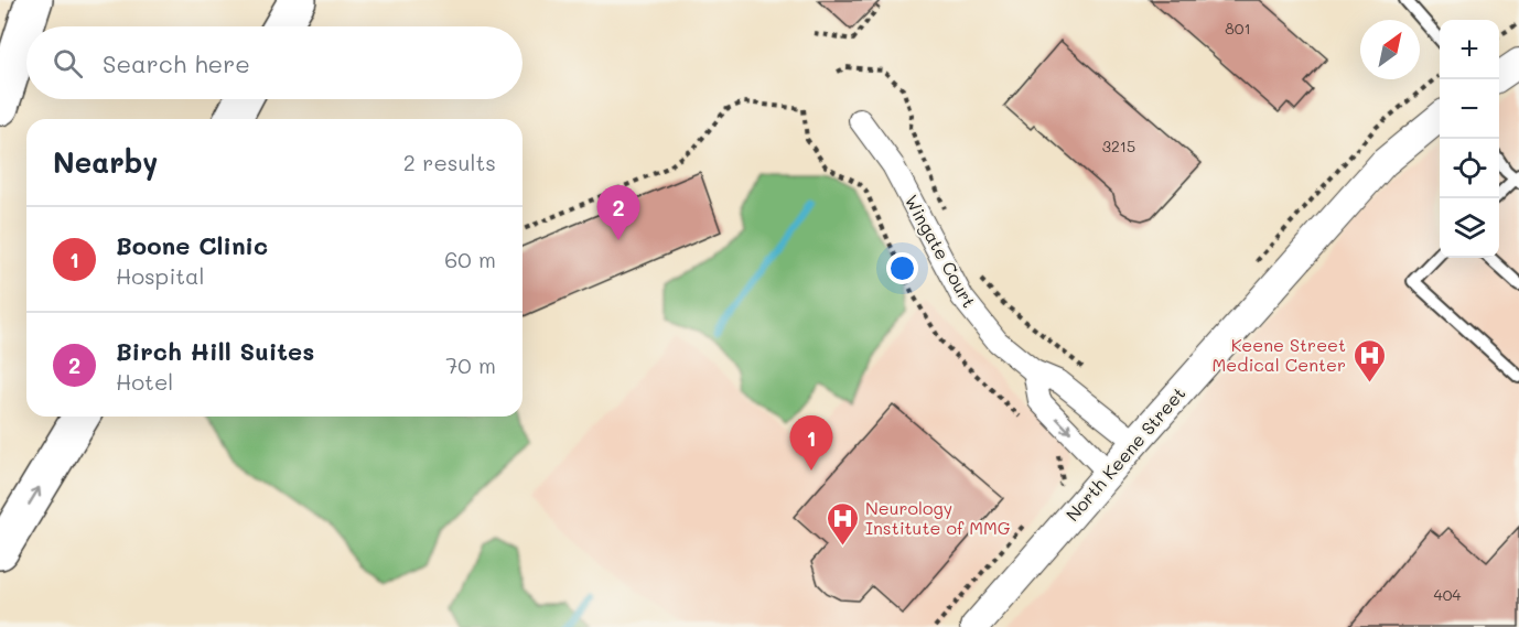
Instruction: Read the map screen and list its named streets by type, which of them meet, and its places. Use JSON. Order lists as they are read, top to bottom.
{
  "streets": {
    "street": ["Wingate Court", "North Keene Street"]
  },
  "crossings": [
    ["Wingate Court", "North Keene Street"]
  ],
  "places": {
    "hospital": ["Keene Street Medical Center", "Neurology Institute of MMG"]
  },
  "house_numbers": ["801", "3215", "404"],
  "north": "top right",
  "page": {
    "map_buttons": ["+", "−"],
    "search": "Search here",
    "heading": ["Nearby", "2 results"],
    "pins": ["2", "1"],
    "list": [
      {
        "mark": "1",
        "name": "Boone Clinic",
        "note": "Hospital",
        "value": "60 m"
      },
      {
        "mark": "2",
        "name": "Birch Hill Suites",
        "note": "Hotel",
        "value": "70 m"
      }
    ]
  }
}
